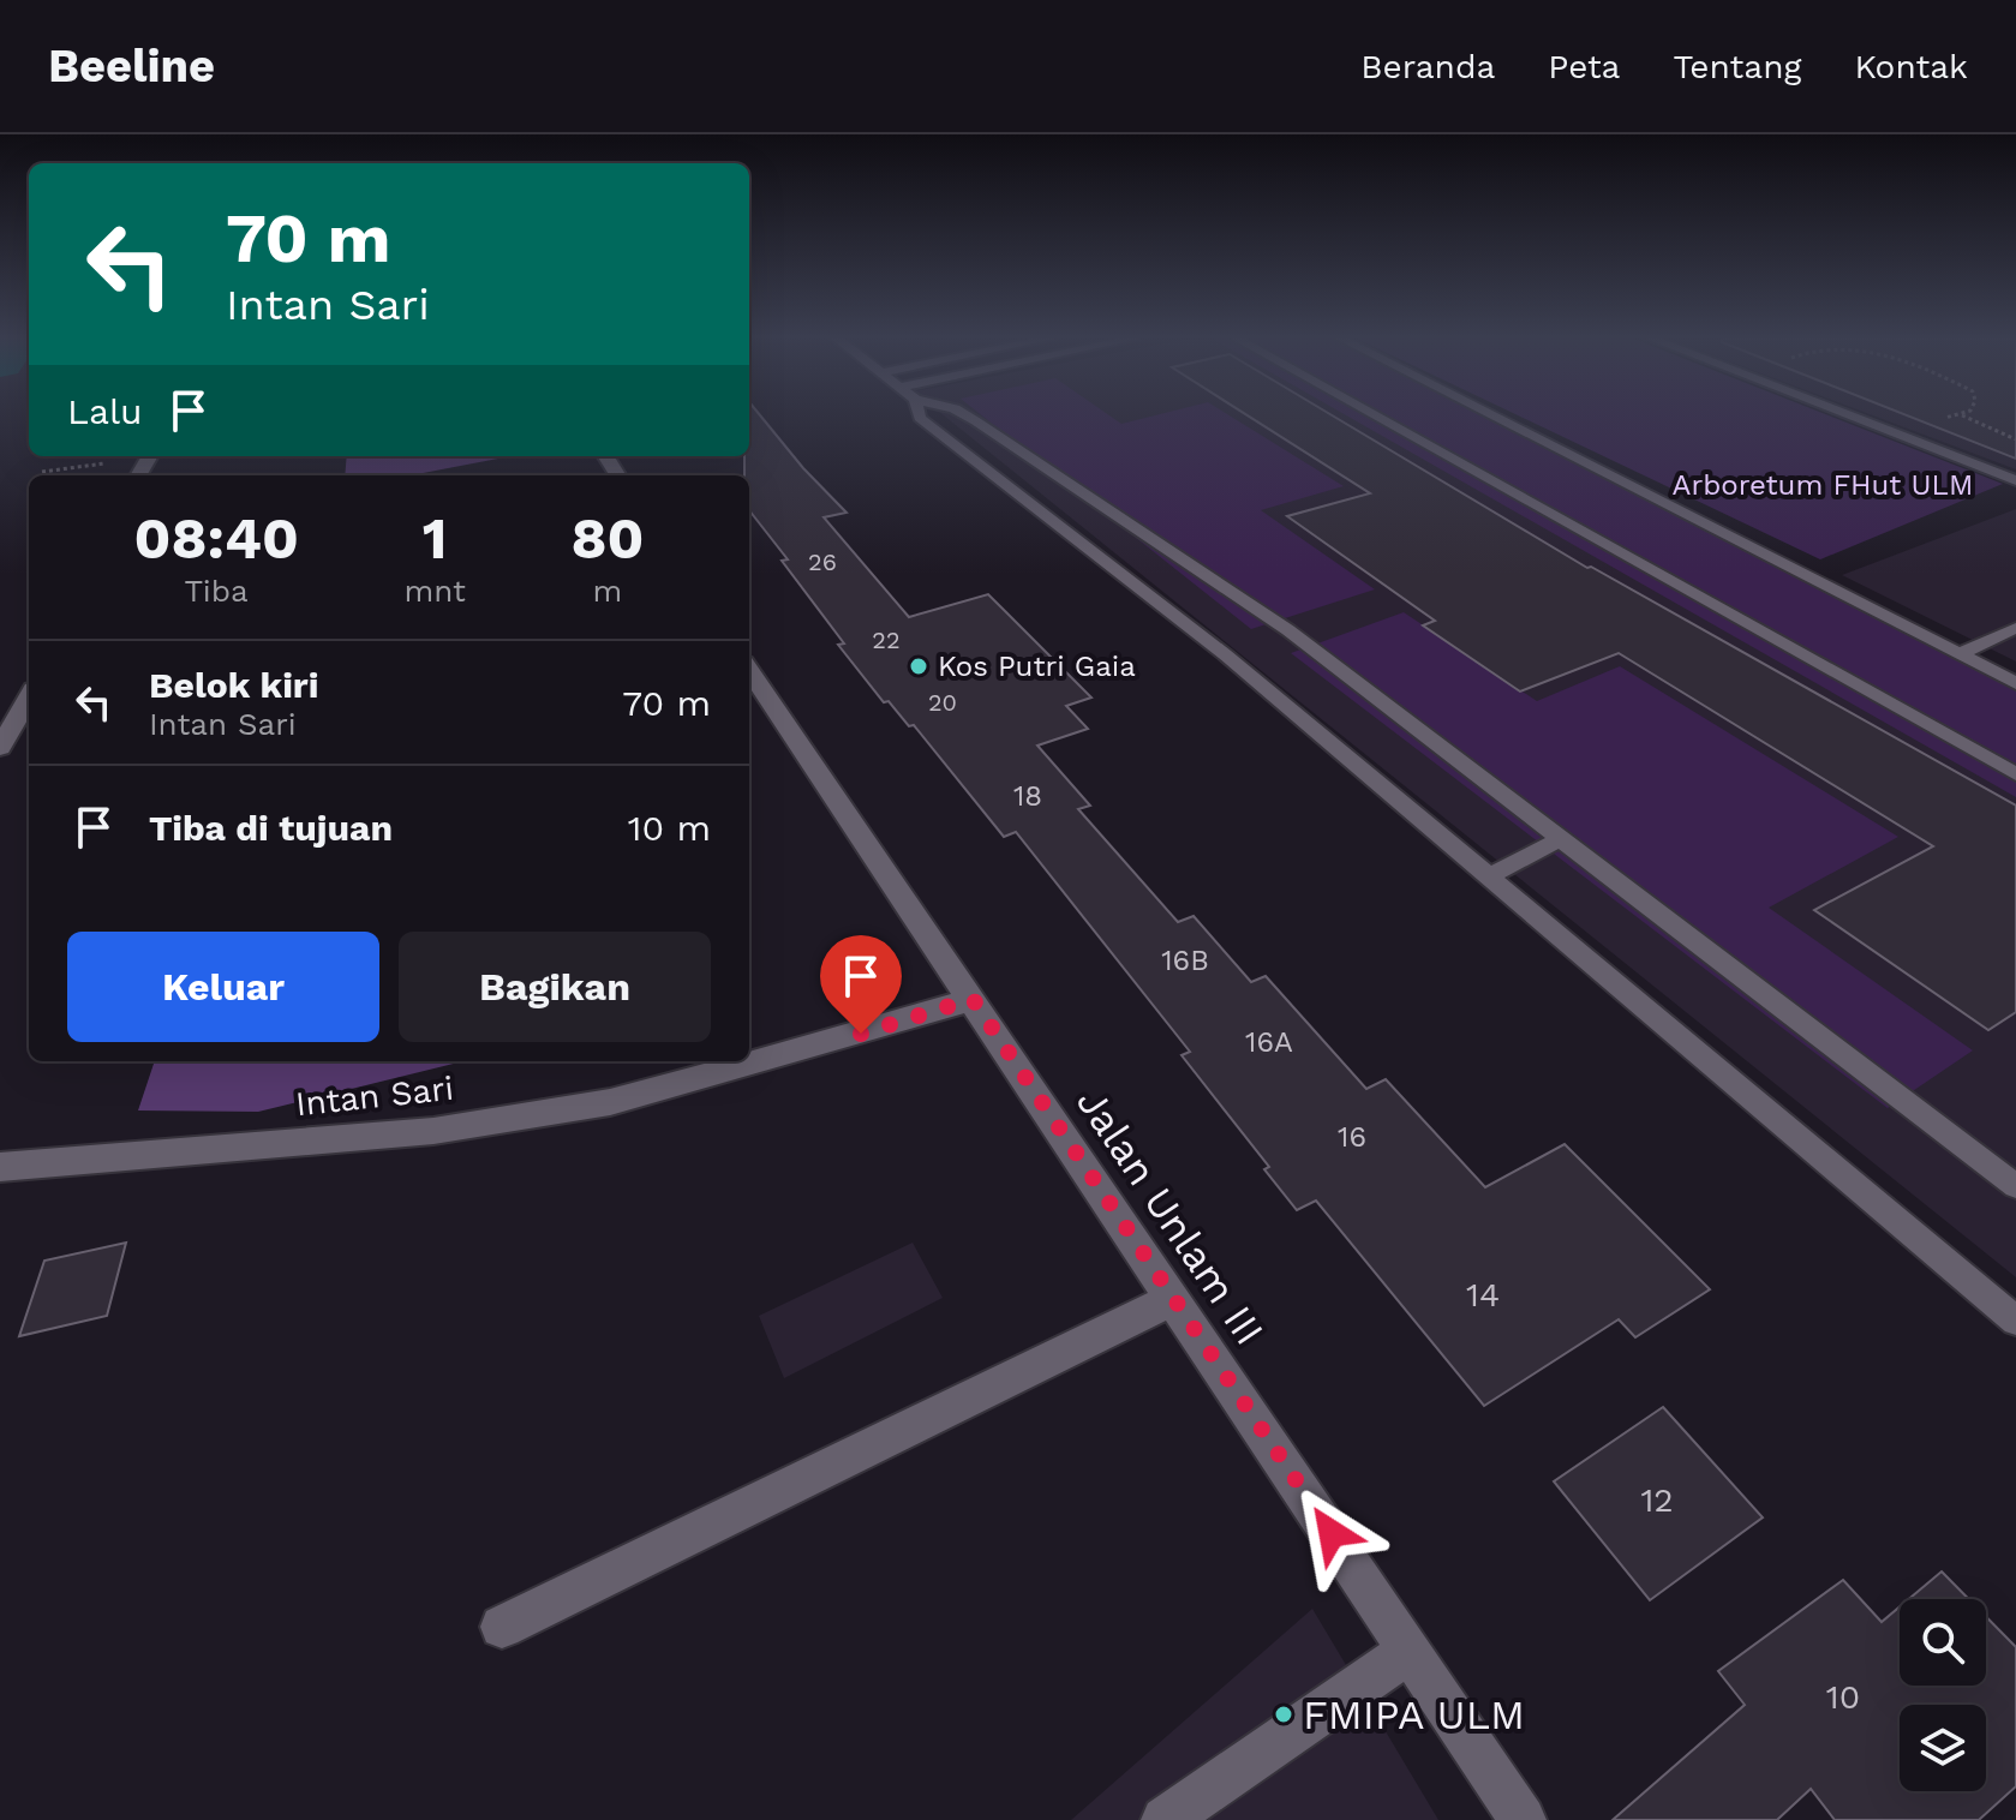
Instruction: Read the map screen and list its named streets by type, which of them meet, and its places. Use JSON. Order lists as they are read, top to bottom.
{
  "streets": {
    "street": ["Intan Sari", "Jalan Unlam III"]
  },
  "crossings": [
    ["Intan Sari", "Jalan Unlam III"]
  ],
  "parks": ["Arboretum FHut ULM"],
  "places": ["Kos Putri Gaia", "FMIPA ULM"],
  "house_numbers": [
    "26",
    "22",
    "20",
    "18",
    "16B",
    "16A",
    "16",
    "14",
    "12",
    "10"
  ],
  "page": {
    "header": "Beeline",
    "nav": [
      "Beranda",
      "Peta",
      "Tentang",
      "Kontak"
    ],
    "turn": ["70 m", "Intan Sari"],
    "then": "Lalu",
    "eta": [
      "08:40",
      "Tiba",
      "1",
      "mnt",
      "80",
      "m"
    ],
    "list": [
      {
        "name": "Belok kiri",
        "note": "Intan Sari",
        "value": "70 m"
      },
      {
        "name": "Tiba di tujuan",
        "value": "10 m"
      }
    ],
    "buttons": ["Keluar", "Bagikan"]
  }
}
